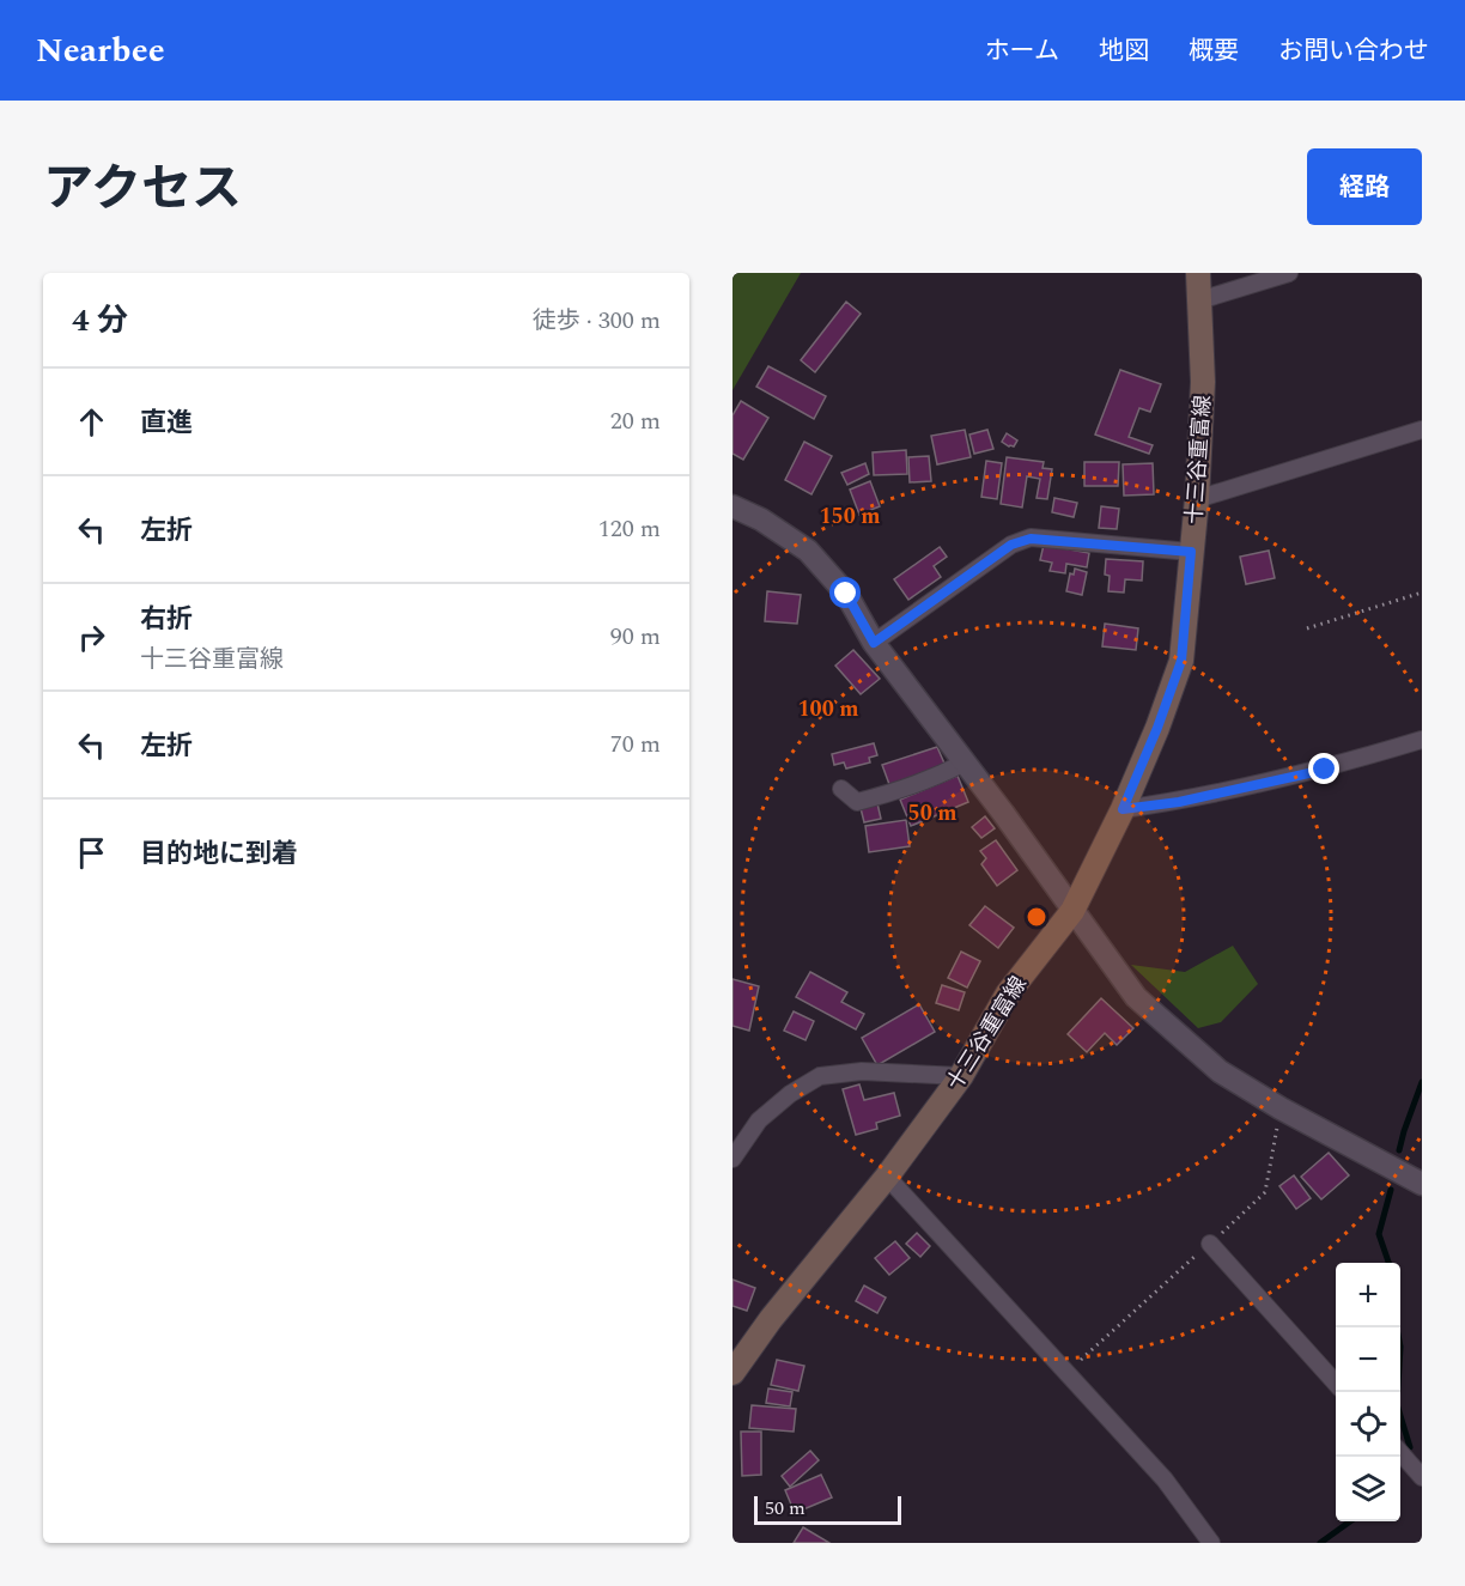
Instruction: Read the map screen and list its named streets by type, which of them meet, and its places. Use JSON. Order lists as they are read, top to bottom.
{
  "streets": {
    "main road": ["十三谷重富線"]
  },
  "scale_bar": "50 m",
  "page": {
    "header": "Nearbee",
    "nav": [
      "ホーム",
      "地図",
      "概要",
      "お問い合わせ"
    ],
    "title": "アクセス",
    "buttons": "経路",
    "heading": ["4 分", "徒歩 · 300 m"],
    "list": [
      ["直進", "20 m"],
      ["左折", "120 m"],
      ["右折", "十三谷重富線", "90 m"],
      ["左折", "70 m"],
      "目的地に到着"
    ],
    "map_buttons": ["+", "−"],
    "scale": "50 m"
  },
  "rings": ["150 m", "100 m", "50 m"]
}
